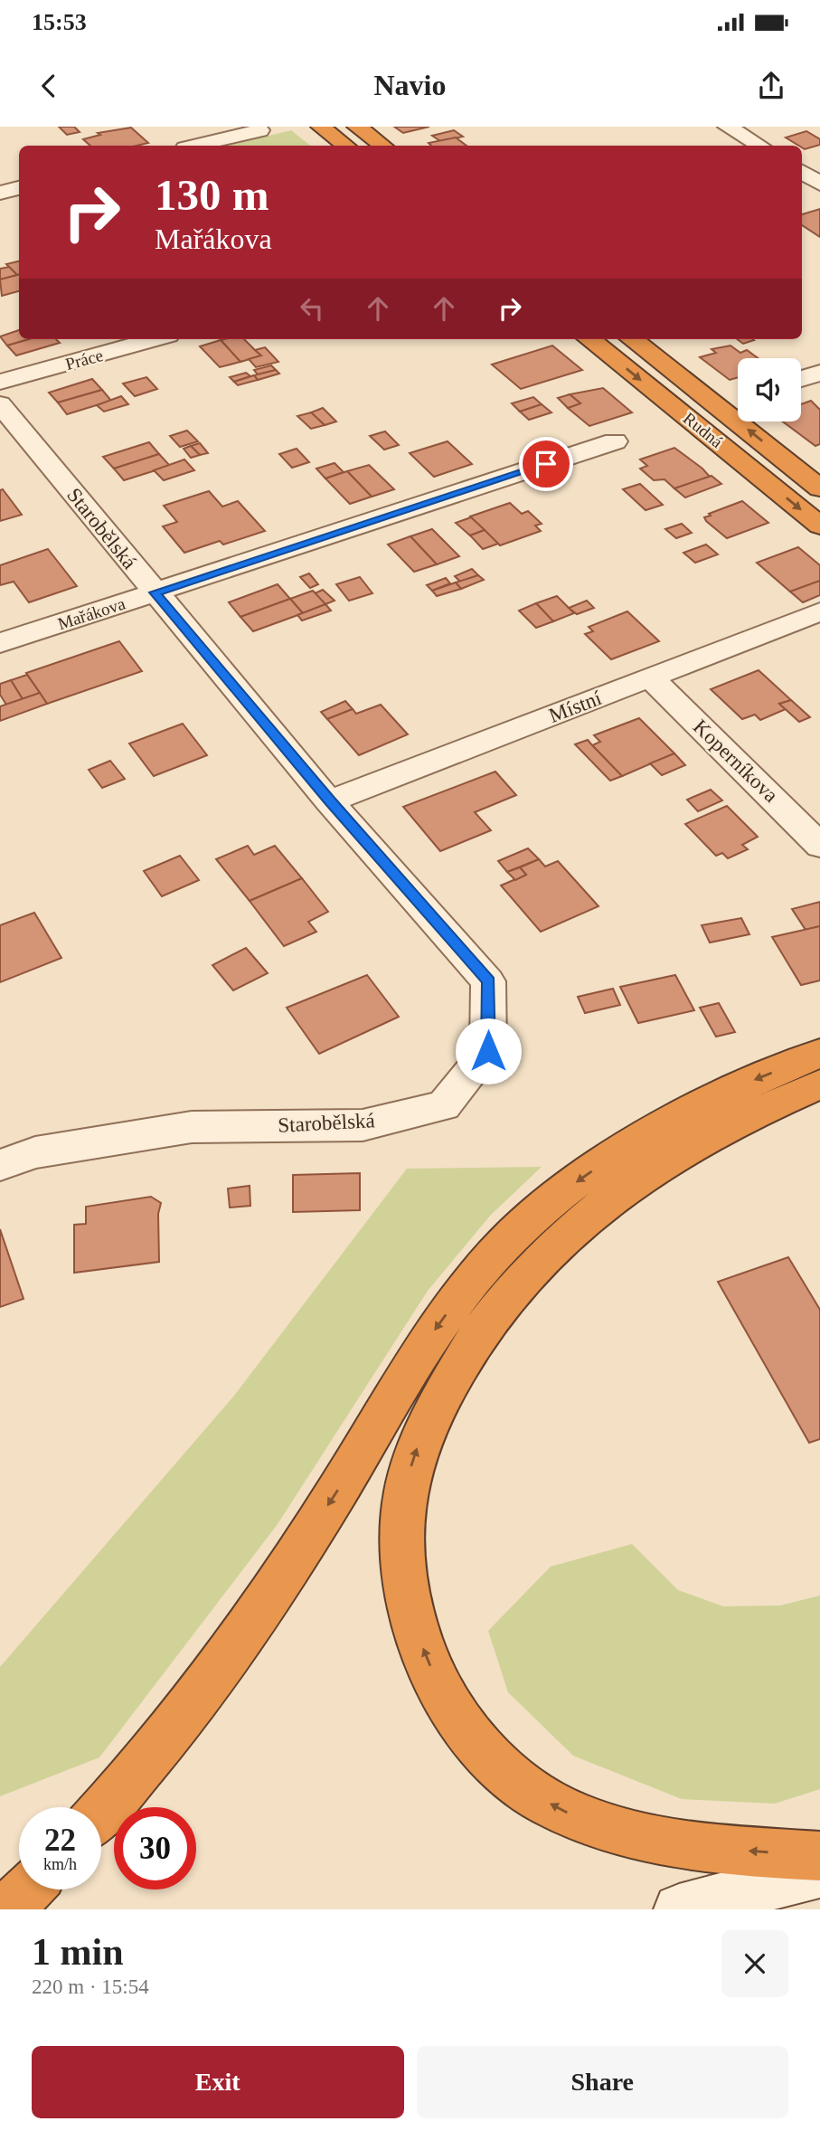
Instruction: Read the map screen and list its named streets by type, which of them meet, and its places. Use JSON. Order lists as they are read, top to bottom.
{
  "streets": {
    "highway": ["Rudná"],
    "street": [
      "Práce",
      "Starobělská",
      "Mařákova",
      "Místní",
      "Koperníkova"
    ]
  },
  "crossings": [
    ["Starobělská", "Mařákova"],
    ["Starobělská", "Místní"],
    ["Místní", "Koperníkova"]
  ],
  "page": {
    "status": "15:53",
    "header": "Navio",
    "turn": ["130 m", "Mařákova"],
    "speed": "22 km/h",
    "limit": "30",
    "heading": ["1 min", "220 m · 15:54"],
    "buttons": ["Exit", "Share"]
  }
}
